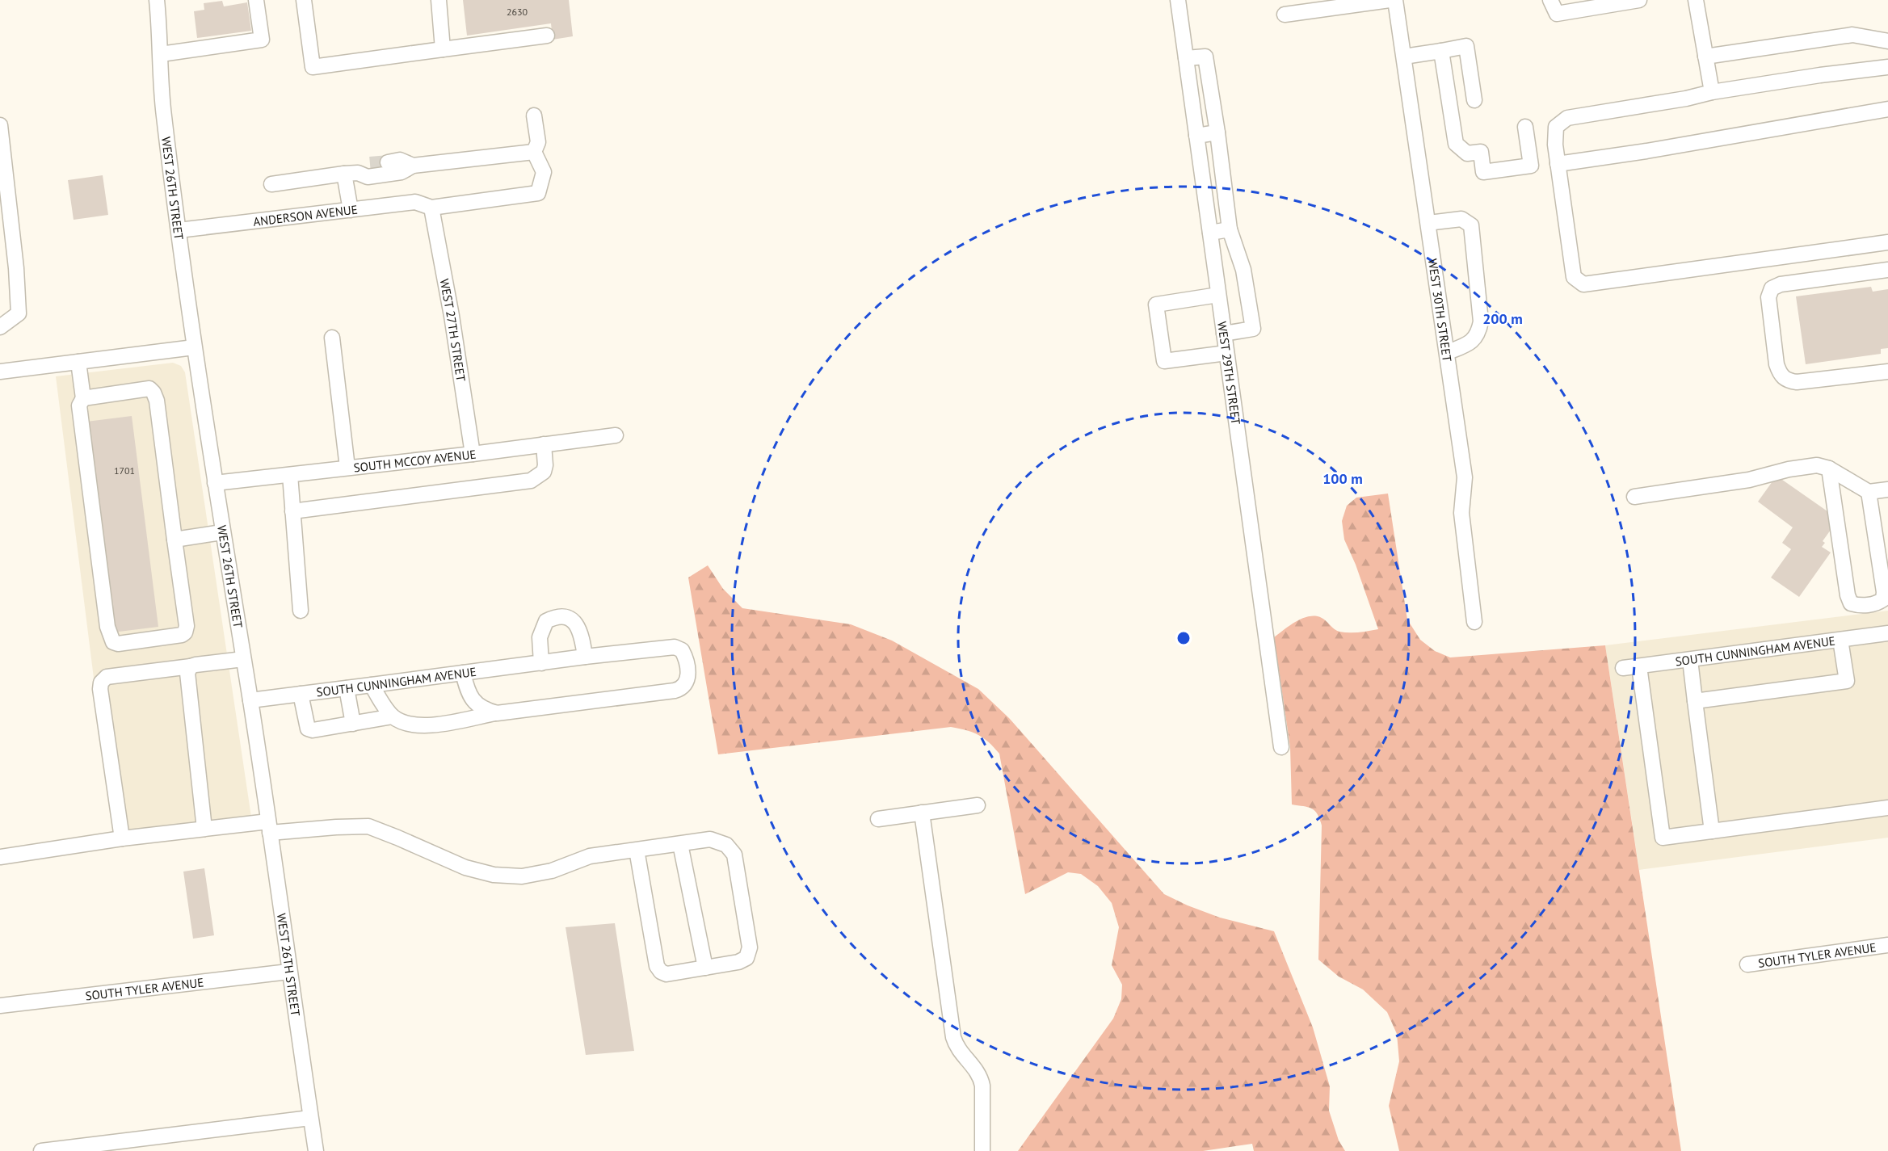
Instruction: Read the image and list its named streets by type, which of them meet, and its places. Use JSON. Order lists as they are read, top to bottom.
{
  "streets": {
    "street": [
      "WEST 26TH STREET",
      "ANDERSON AVENUE",
      "WEST 30TH STREET",
      "WEST 27TH STREET",
      "WEST 29TH STREET",
      "SOUTH MCCOY AVENUE",
      "SOUTH CUNNINGHAM AVENUE",
      "SOUTH TYLER AVENUE"
    ]
  },
  "crossings": [
    ["WEST 26TH STREET", "ANDERSON AVENUE"],
    ["WEST 26TH STREET", "SOUTH MCCOY AVENUE"],
    ["WEST 26TH STREET", "SOUTH CUNNINGHAM AVENUE"],
    ["WEST 26TH STREET", "SOUTH TYLER AVENUE"],
    ["ANDERSON AVENUE", "WEST 27TH STREET"],
    ["WEST 27TH STREET", "SOUTH MCCOY AVENUE"]
  ],
  "house_numbers": ["2630", "1701"],
  "rings": ["200 m", "100 m"]
}
